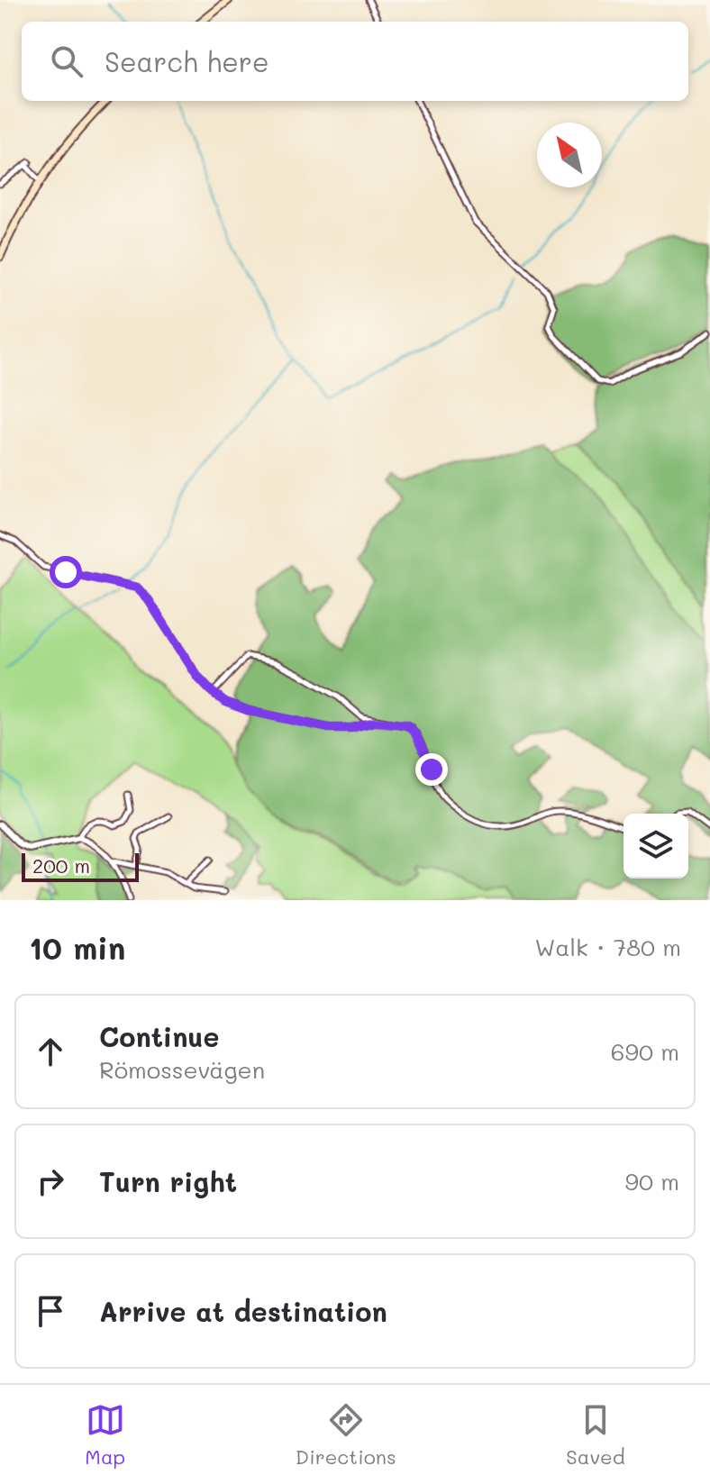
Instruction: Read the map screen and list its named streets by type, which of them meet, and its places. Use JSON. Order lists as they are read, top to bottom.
{
  "scale_bar": "200 m",
  "north": "top left",
  "page": {
    "search": "Search here",
    "scale": "200 m",
    "heading": ["10 min", "Walk · 780 m"],
    "list": [
      ["Continue", "Römossevägen", "690 m"],
      ["Turn right", "90 m"],
      "Arrive at destination"
    ],
    "nav": ["Map", "Directions", "Saved"]
  }
}
